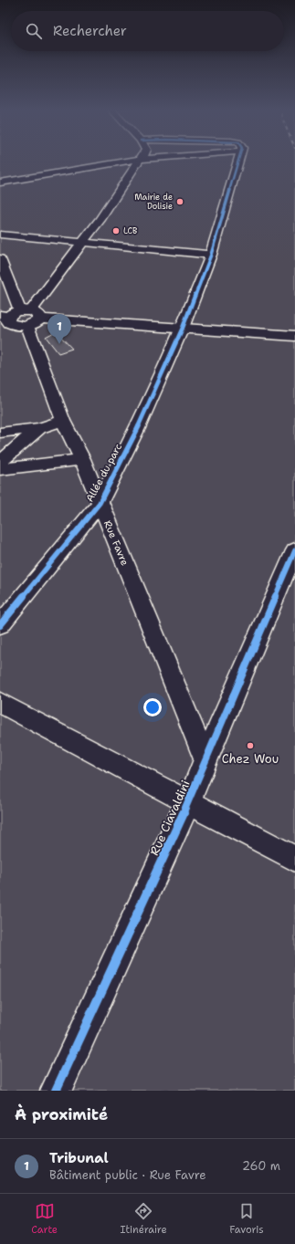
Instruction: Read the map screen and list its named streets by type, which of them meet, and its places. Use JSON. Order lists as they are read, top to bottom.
{
  "streets": {
    "street": ["Allée du parc", "Rue Favre", "Rue Ciavaldini"]
  },
  "crossings": [
    ["Allée du parc", "Rue Favre"],
    ["Rue Favre", "Rue Ciavaldini"]
  ],
  "places": ["Mairie de Dolisie", "LCB", "Chez Wou"],
  "page": {
    "search": "Rechercher",
    "pins": "1",
    "heading": "À proximité",
    "list": [
      {
        "mark": "1",
        "name": "Tribunal",
        "note": "Bâtiment public · Rue Favre",
        "value": "260 m"
      }
    ],
    "nav": ["Carte", "Itinéraire", "Favoris"]
  }
}
